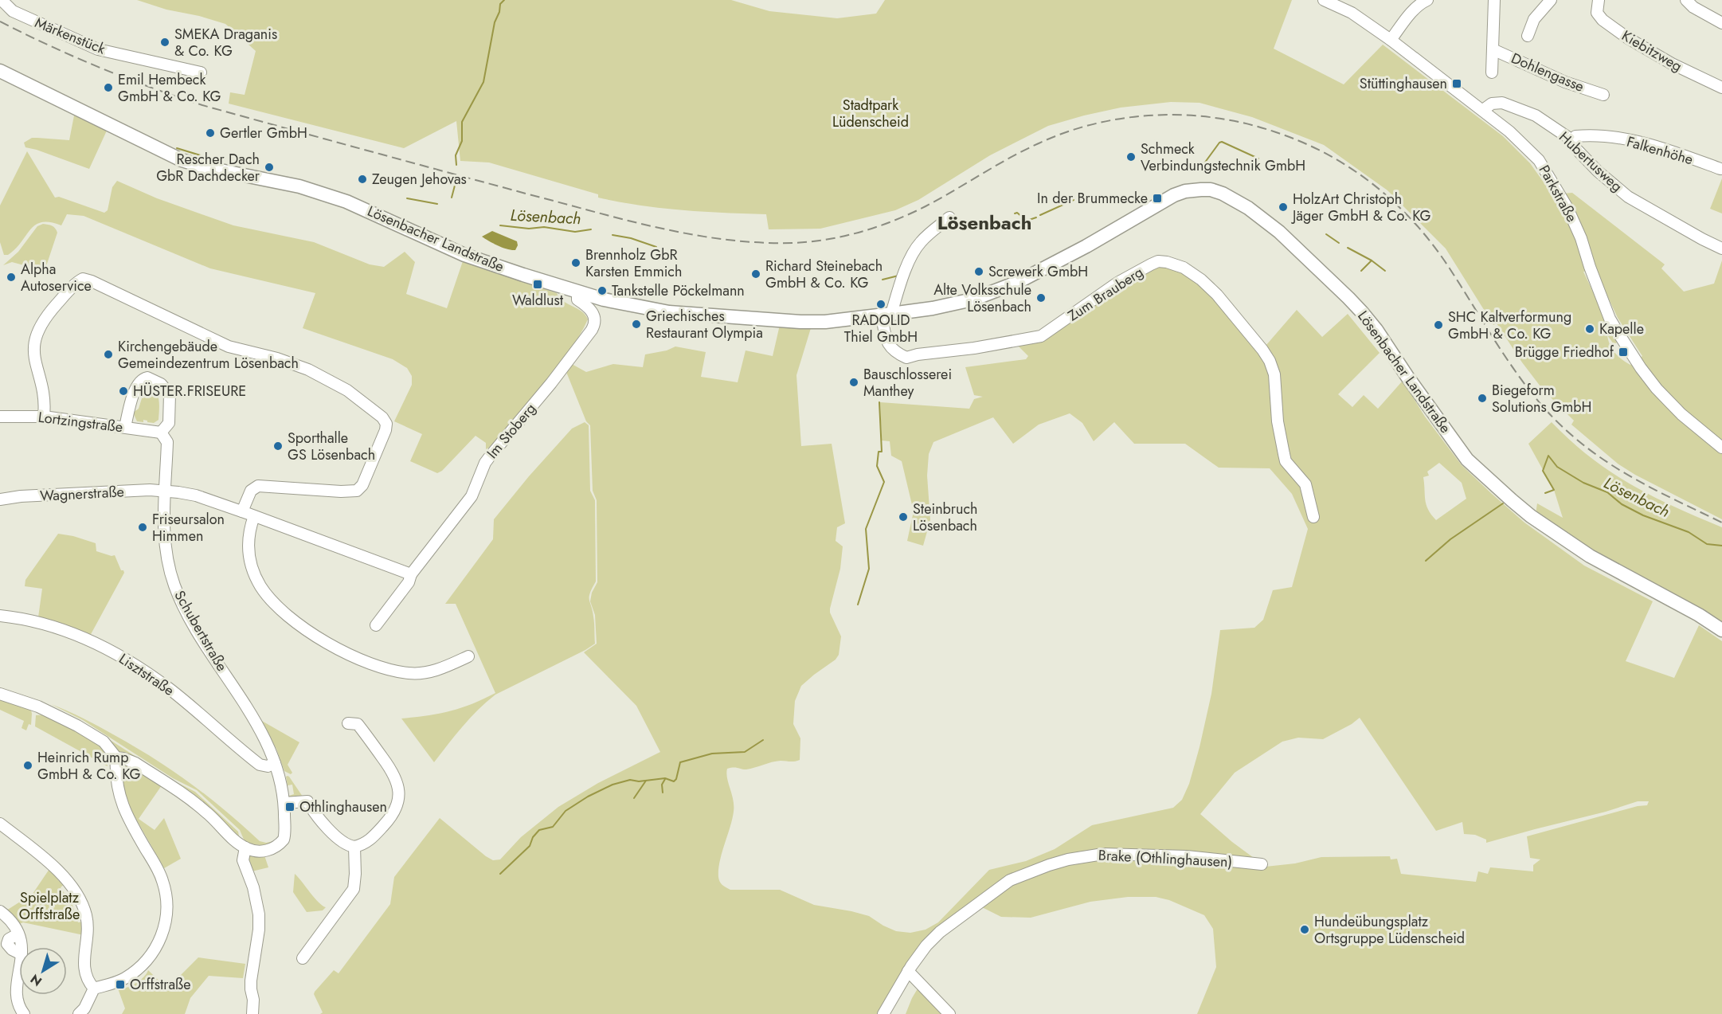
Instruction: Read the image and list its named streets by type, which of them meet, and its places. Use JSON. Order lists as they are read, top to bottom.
{
  "streets": {
    "main road": ["Lösenbacher Landstraße"],
    "street": [
      "Märkenstück",
      "Kiebitzweg",
      "Dohlengasse",
      "Falkenhöhe",
      "Hubertusweg",
      "Parkstraße",
      "Zum Brauberg",
      "Lortzingstraße",
      "Im Stoberg",
      "Wagnerstraße",
      "Schubertstraße",
      "Lisztstraße",
      "Brake (Othlinghausen)"
    ]
  },
  "crossings": [
    ["Falkenhöhe", "Hubertusweg"],
    ["Hubertusweg", "Parkstraße"],
    ["Lösenbacher Landstraße", "Zum Brauberg"],
    ["Lösenbacher Landstraße", "Im Stoberg"],
    ["Lortzingstraße", "Schubertstraße"],
    ["Wagnerstraße", "Schubertstraße"],
    ["Schubertstraße", "Lisztstraße"]
  ],
  "districts": ["Lösenbach"],
  "water": ["Lösenbach"],
  "parks": ["Stadtpark Lüdenscheid", "Spielplatz Orffstraße"],
  "places": {
    "other": [
      "SMEKA Draganis & Co. KG",
      "Emil Hembeck GmbH & Co. KG",
      "Gertler GmbH",
      "Schmeck Verbindungstechnik GmbH",
      "Rescher Dach GbR Dachdecker",
      "Zeugen Jehovas",
      "HolzArt Christoph Jäger GmbH & Co. KG",
      "Brennholz GbR Karsten Emmich",
      "Screwerk GmbH",
      "Richard Steinebach GmbH & Co. KG",
      "Alpha Autoservice",
      "Tankstelle Pöckelmann",
      "Alte Volksschule Lösenbach",
      "RADOLID Thiel GmbH",
      "Griechisches Restaurant Olympia",
      "SHC Kaltverformung GmbH & Co. KG",
      "Kapelle",
      "Kirchengebäude Gemeindezentrum Lösenbach",
      "Bauschlosserei Manthey",
      "HÜSTER.FRISEURE",
      "Biegeform Solutions GmbH",
      "Sporthalle GS Lösenbach",
      "Steinbruch Lösenbach",
      "Friseursalon Himmen",
      "Heinrich Rump GmbH & Co. KG",
      "Hundeübungsplatz Ortsgruppe Lüdenscheid"
    ],
    "transit": [
      "Stüttinghausen",
      "In der Brummecke",
      "Waldlust",
      "Brügge Friedhof",
      "Othlinghausen",
      "Orffstraße"
    ]
  },
  "north": "bottom left"
}
